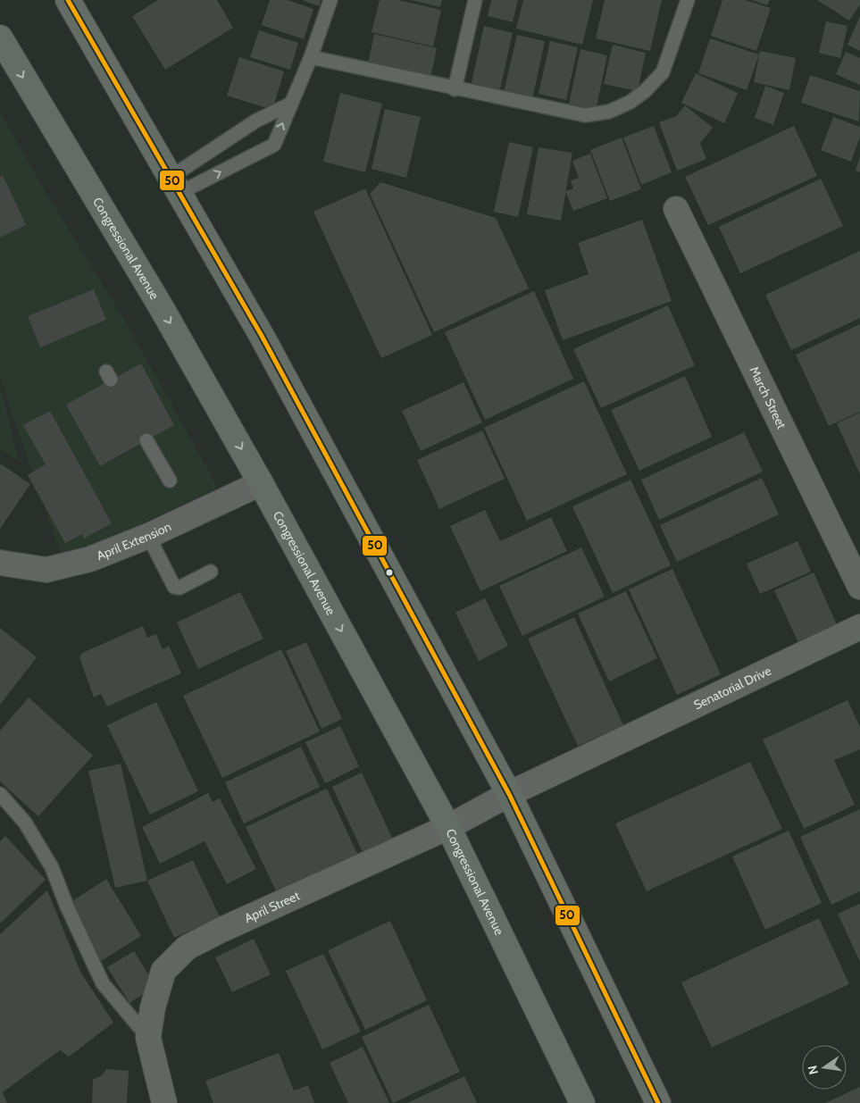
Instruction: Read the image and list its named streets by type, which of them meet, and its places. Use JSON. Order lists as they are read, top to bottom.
{
  "streets": {
    "main road": ["Congressional Avenue"],
    "street": [
      "March Street",
      "April Extension",
      "Senatorial Drive",
      "April Street"
    ]
  },
  "crossings": [
    ["Congressional Avenue", "April Extension"],
    ["Congressional Avenue", "April Street"],
    ["Senatorial Drive", "April Street"]
  ],
  "lines": ["transit line 50"],
  "north": "left"
}
